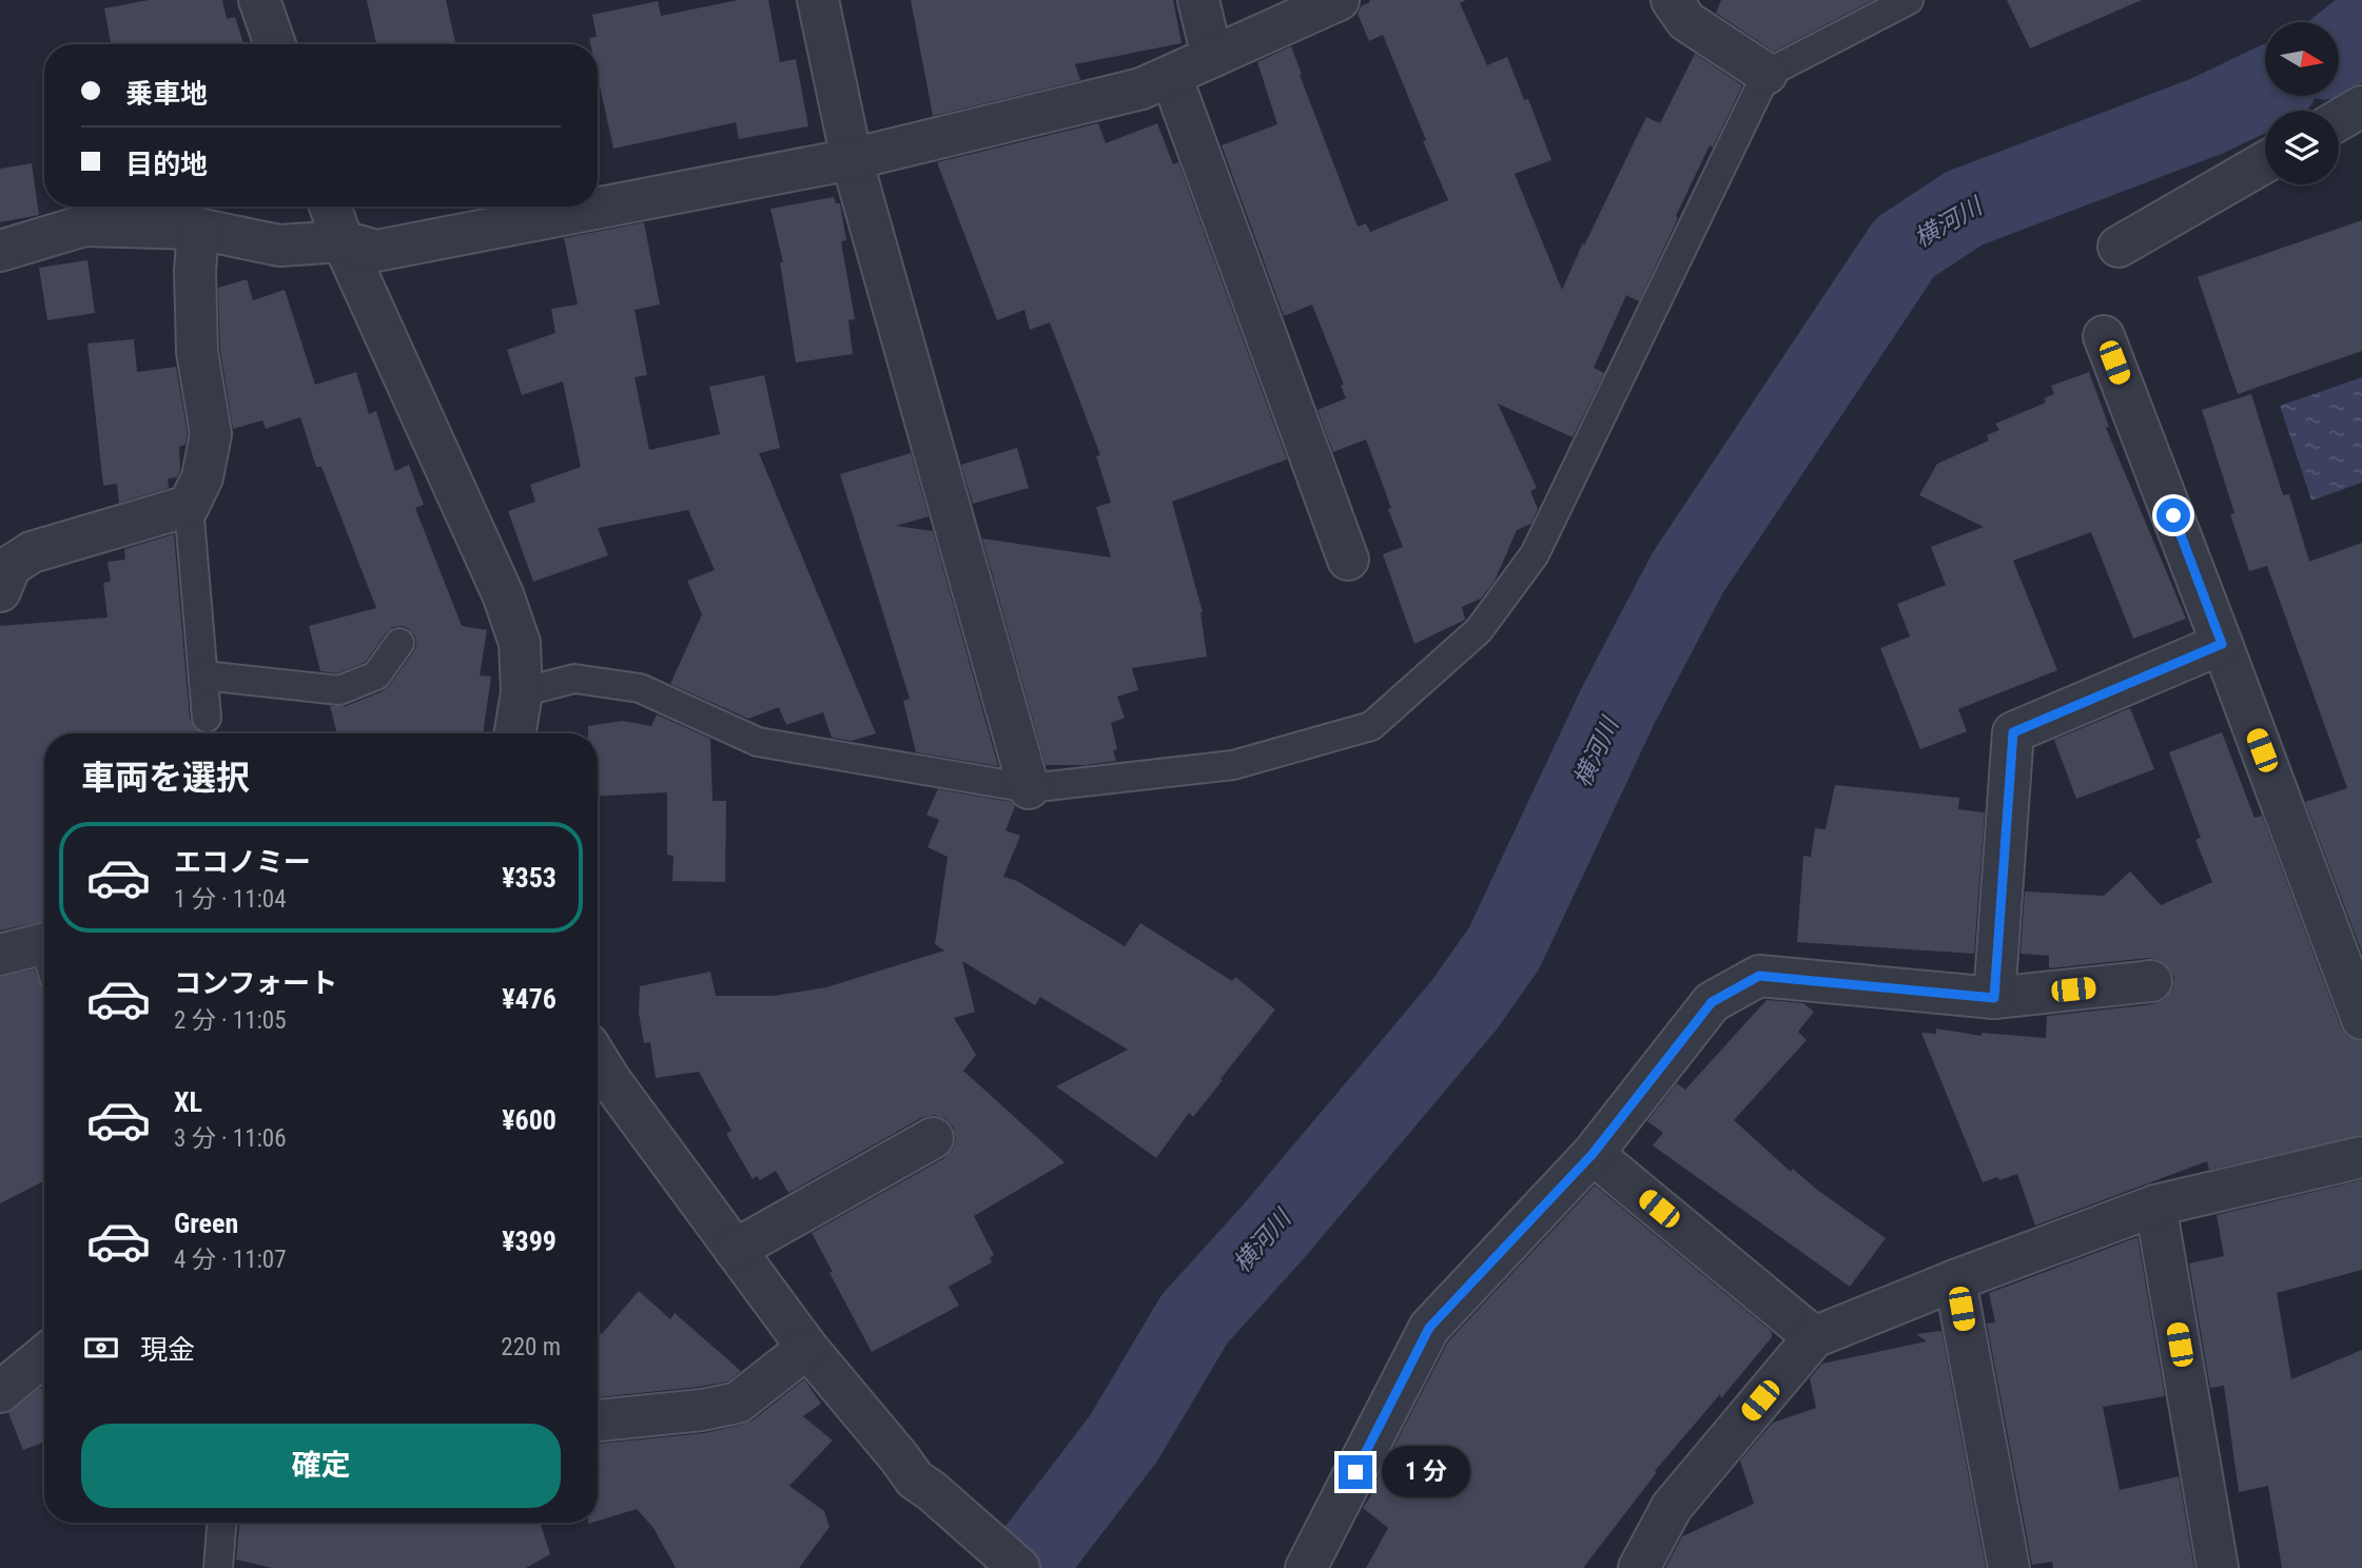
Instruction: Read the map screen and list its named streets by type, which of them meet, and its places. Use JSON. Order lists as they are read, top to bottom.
{
  "water": ["横河川"],
  "north": "right",
  "page": {
    "banner": ["乗車地", "目的地"],
    "heading": "車両を選択",
    "list": [
      {
        "name": "エコノミー",
        "note": "1 分 · 11:04",
        "value": "¥353"
      },
      {
        "name": "コンフォート",
        "note": "2 分 · 11:05",
        "value": "¥476"
      },
      {
        "name": "XL",
        "note": "3 分 · 11:06",
        "value": "¥600"
      },
      {
        "name": "Green",
        "note": "4 分 · 11:07",
        "value": "¥399"
      }
    ],
    "pay": ["現金", "220 m"],
    "buttons": "確定",
    "bubble": "1 分"
  }
}
